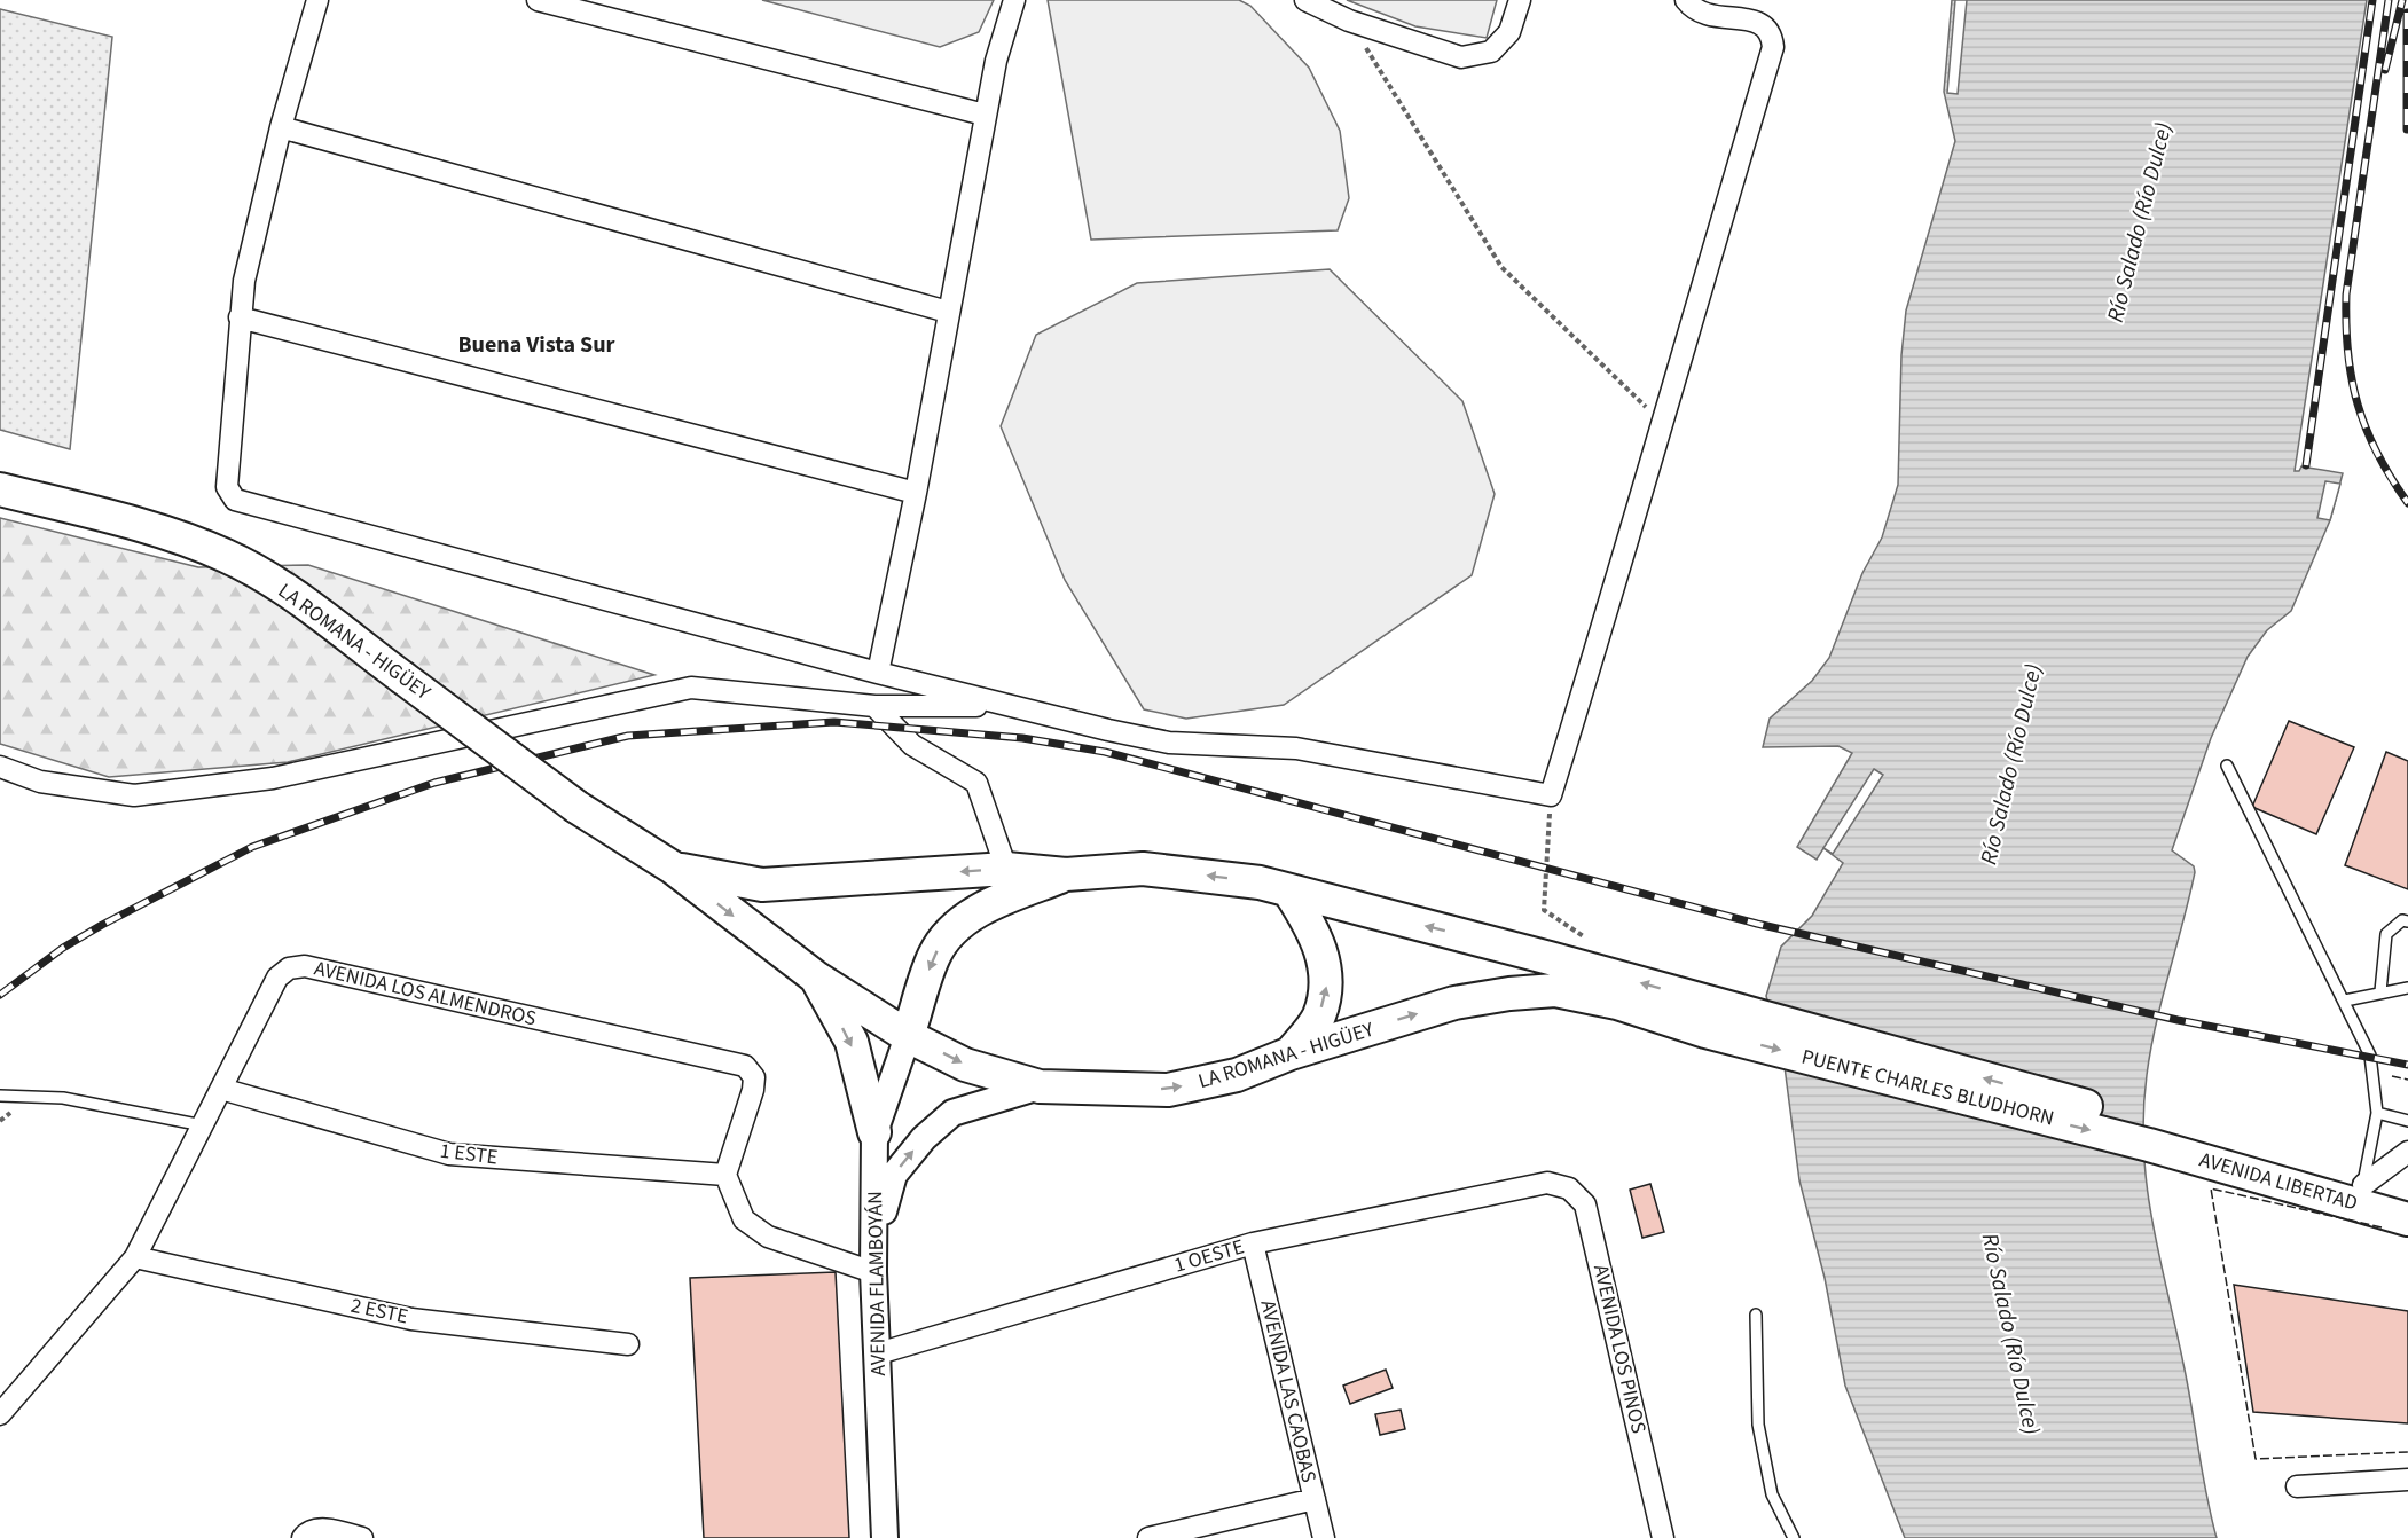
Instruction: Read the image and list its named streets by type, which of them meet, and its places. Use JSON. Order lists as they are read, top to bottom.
{
  "streets": {
    "main road": ["LA ROMANA - HIGÜEY", "PUENTE CHARLES BLUDHORN", "AVENIDA LIBERTAD"],
    "street": [
      "AVENIDA LOS ALMENDROS",
      "1 ESTE",
      "1 OESTE",
      "AVENIDA FLAMBOYÁN",
      "2 ESTE",
      "AVENIDA LOS PINOS",
      "AVENIDA LAS CAOBAS"
    ]
  },
  "crossings": [
    ["LA ROMANA - HIGÜEY", "PUENTE CHARLES BLUDHORN"],
    ["LA ROMANA - HIGÜEY", "AVENIDA FLAMBOYÁN"],
    ["AVENIDA LOS ALMENDROS", "1 ESTE"],
    ["AVENIDA LOS ALMENDROS", "2 ESTE"],
    ["PUENTE CHARLES BLUDHORN", "AVENIDA LIBERTAD"],
    ["1 OESTE", "AVENIDA FLAMBOYÁN"],
    ["1 OESTE", "AVENIDA LOS PINOS"],
    ["1 OESTE", "AVENIDA LAS CAOBAS"]
  ],
  "districts": ["Buena Vista Sur"],
  "water": ["Río Salado (Río Dulce)"]
}
